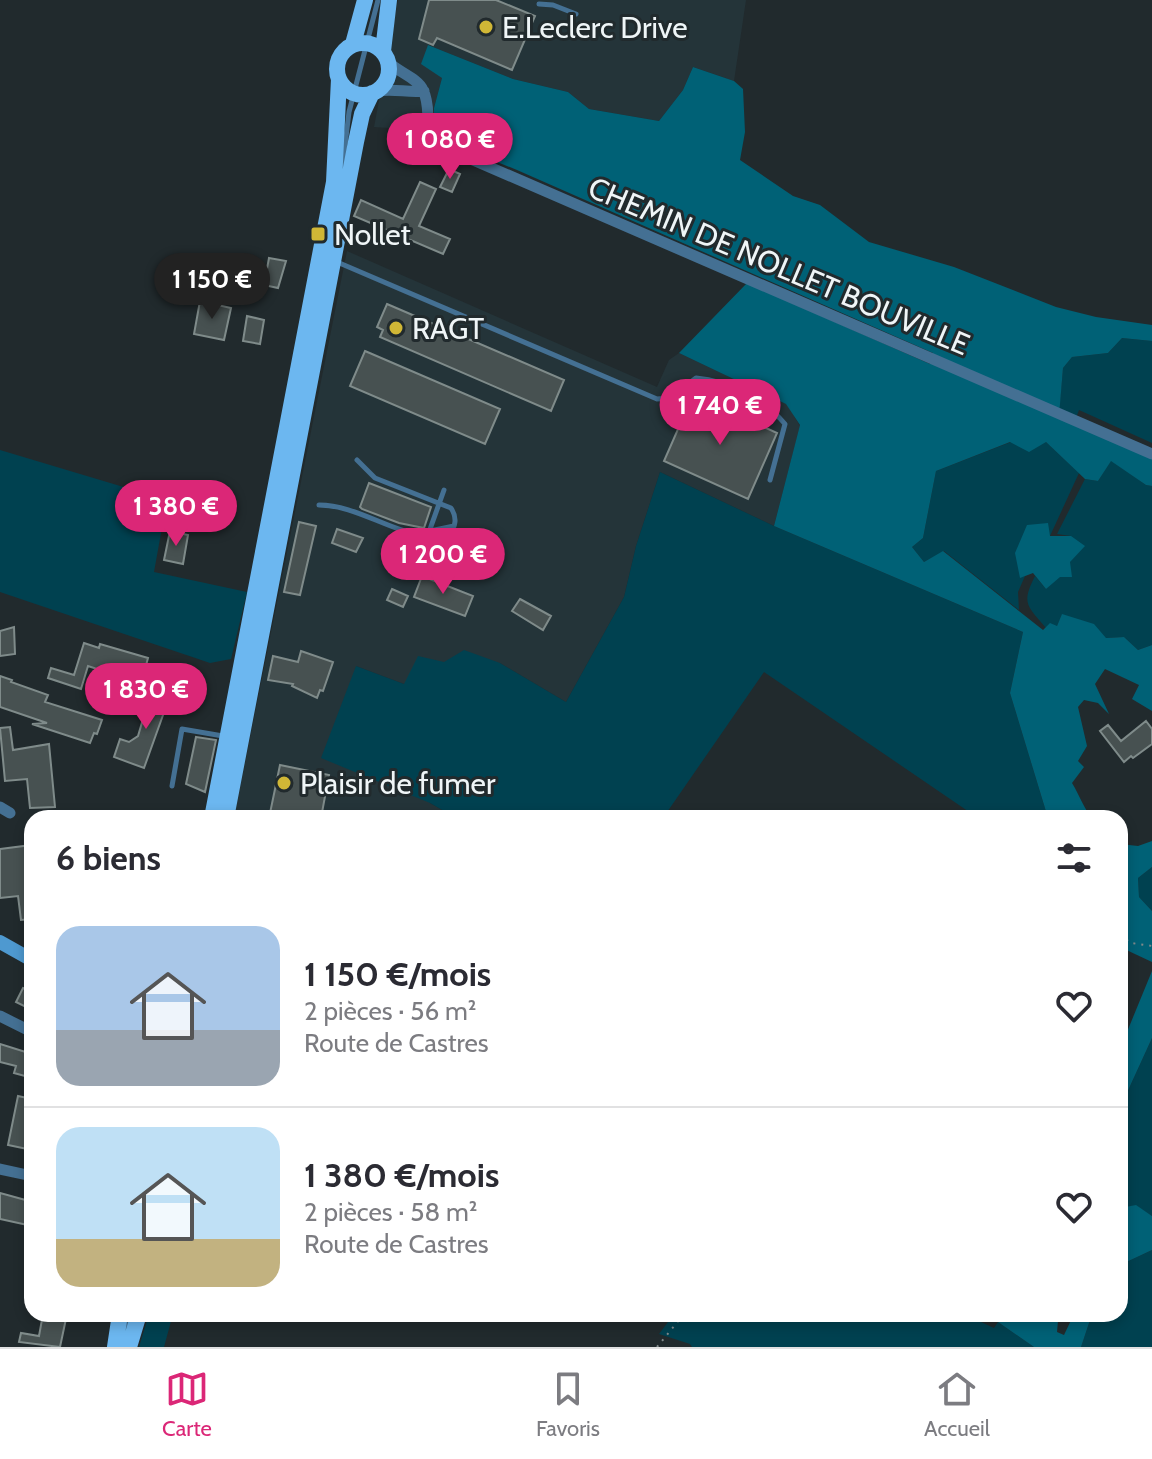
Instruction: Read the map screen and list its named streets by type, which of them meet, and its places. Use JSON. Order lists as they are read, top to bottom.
{
  "streets": {
    "street": ["CHEMIN DE NOLLET BOUVILLE"]
  },
  "places": {
    "other": ["E.Leclerc Drive", "RAGT", "Plaisir de fumer"],
    "transit": ["Nollet"]
  },
  "page": {
    "price": [
      "1 080 €",
      "1 150 €",
      "1 740 €",
      "1 380 €",
      "1 200 €",
      "1 830 €"
    ],
    "heading": "6 biens",
    "list": [
      {
        "name": "1 150 €/mois",
        "note": "2 pièces · 56 m² · Route de Castres"
      },
      {
        "name": "1 380 €/mois",
        "note": "2 pièces · 58 m² · Route de Castres"
      }
    ],
    "tabs": ["Carte", "Favoris", "Accueil"]
  }
}
